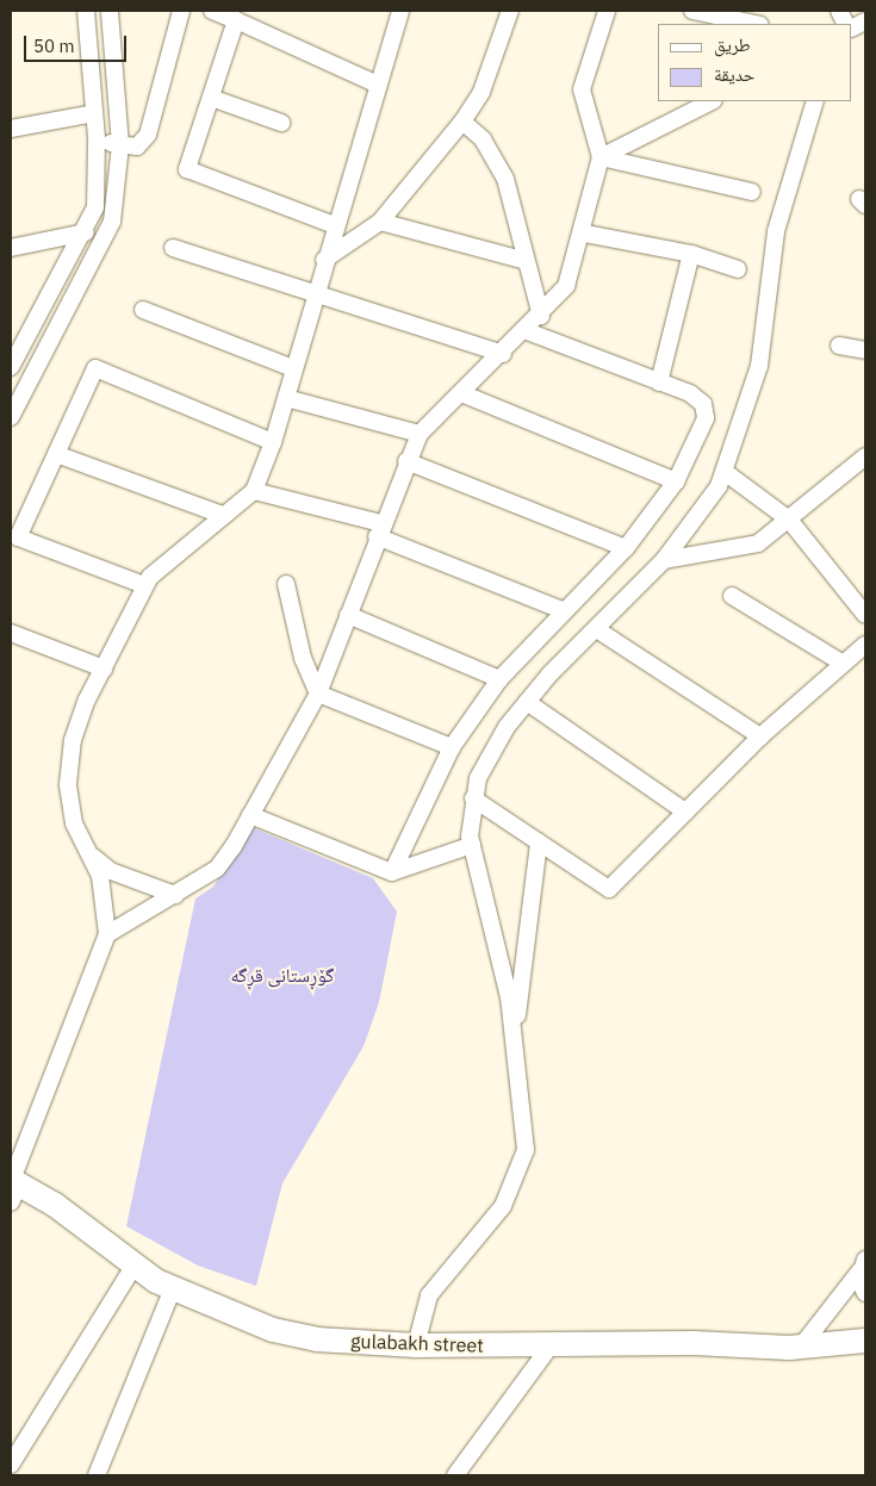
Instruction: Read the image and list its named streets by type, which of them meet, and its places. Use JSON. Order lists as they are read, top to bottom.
{
  "streets": {
    "street": ["gulabakh street"]
  },
  "parks": ["گۆڕستانی قڕگە"],
  "legend": ["طريق", "حديقة"],
  "scale_bar": "50 m"
}
